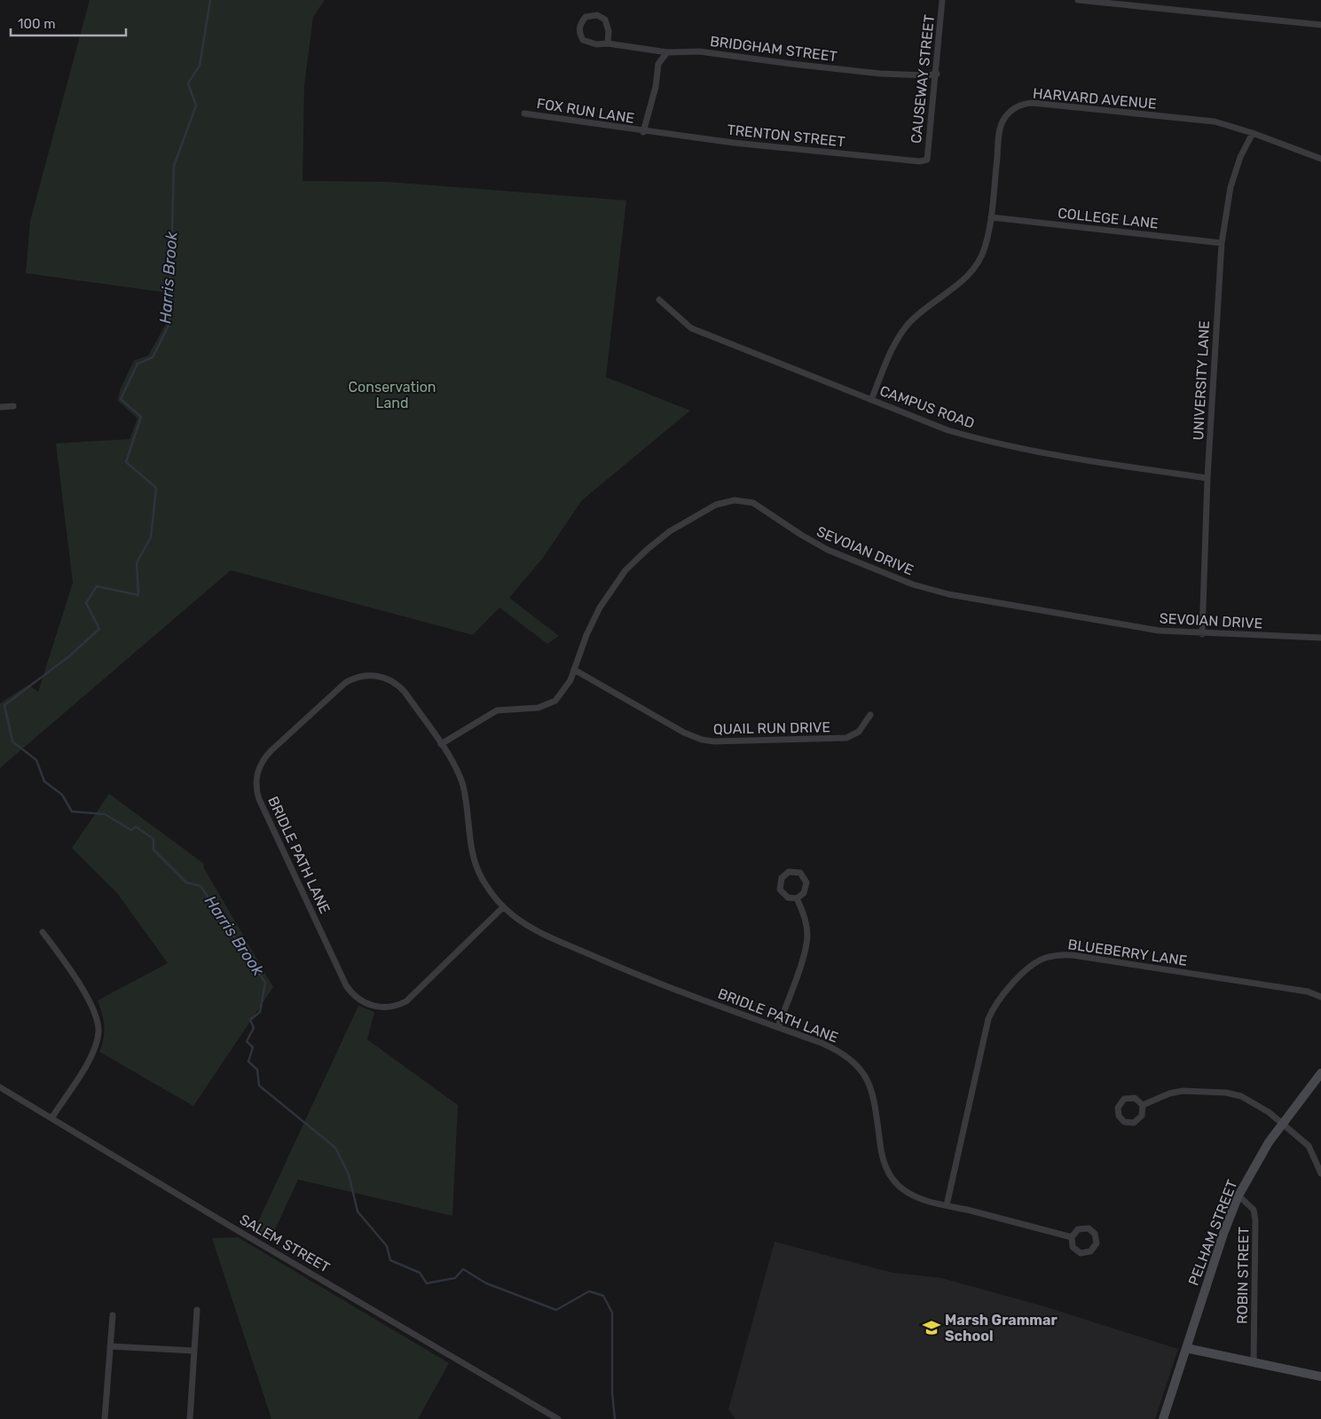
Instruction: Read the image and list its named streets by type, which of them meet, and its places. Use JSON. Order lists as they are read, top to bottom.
{
  "streets": {
    "street": [
      "BRIDGHAM STREET",
      "CAUSEWAY STREET",
      "HARVARD AVENUE",
      "FOX RUN LANE",
      "TRENTON STREET",
      "COLLEGE LANE",
      "UNIVERSITY LANE",
      "CAMPUS ROAD",
      "SEVOIAN DRIVE",
      "QUAIL RUN DRIVE",
      "BRIDLE PATH LANE",
      "BLUEBERRY LANE",
      "PELHAM STREET",
      "SALEM STREET",
      "ROBIN STREET"
    ]
  },
  "crossings": [
    ["BRIDGHAM STREET", "CAUSEWAY STREET"],
    ["CAUSEWAY STREET", "TRENTON STREET"],
    ["HARVARD AVENUE", "COLLEGE LANE"],
    ["HARVARD AVENUE", "UNIVERSITY LANE"],
    ["HARVARD AVENUE", "CAMPUS ROAD"],
    ["FOX RUN LANE", "TRENTON STREET"],
    ["COLLEGE LANE", "UNIVERSITY LANE"],
    ["UNIVERSITY LANE", "CAMPUS ROAD"],
    ["UNIVERSITY LANE", "SEVOIAN DRIVE"],
    ["SEVOIAN DRIVE", "QUAIL RUN DRIVE"],
    ["SEVOIAN DRIVE", "BRIDLE PATH LANE"],
    ["BRIDLE PATH LANE", "BLUEBERRY LANE"],
    ["PELHAM STREET", "ROBIN STREET"]
  ],
  "water": ["Harris Brook"],
  "parks": ["Conservation Land"],
  "places": {
    "school or university": ["Marsh Grammar School"]
  },
  "scale_bar": "100 m"
}
